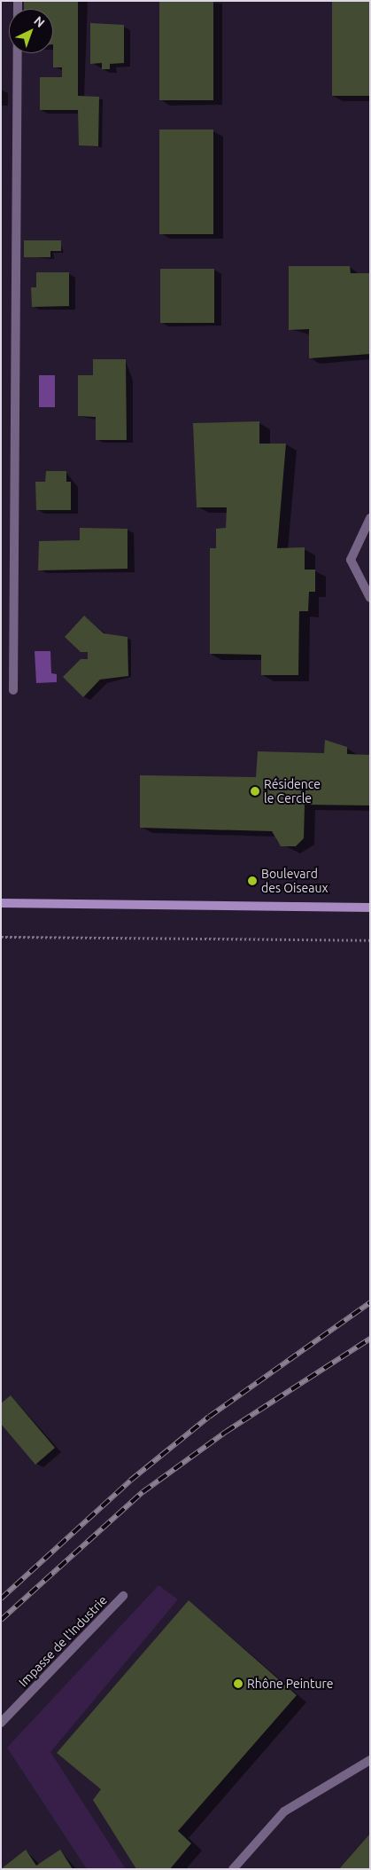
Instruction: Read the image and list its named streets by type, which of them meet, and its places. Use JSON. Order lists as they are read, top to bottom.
{
  "streets": {
    "street": ["Impasse de l'Industrie"]
  },
  "places": ["Résidence le Cercle", "Boulevard des Oiseaux", "Rhône Peinture"],
  "north": "top right"
}
